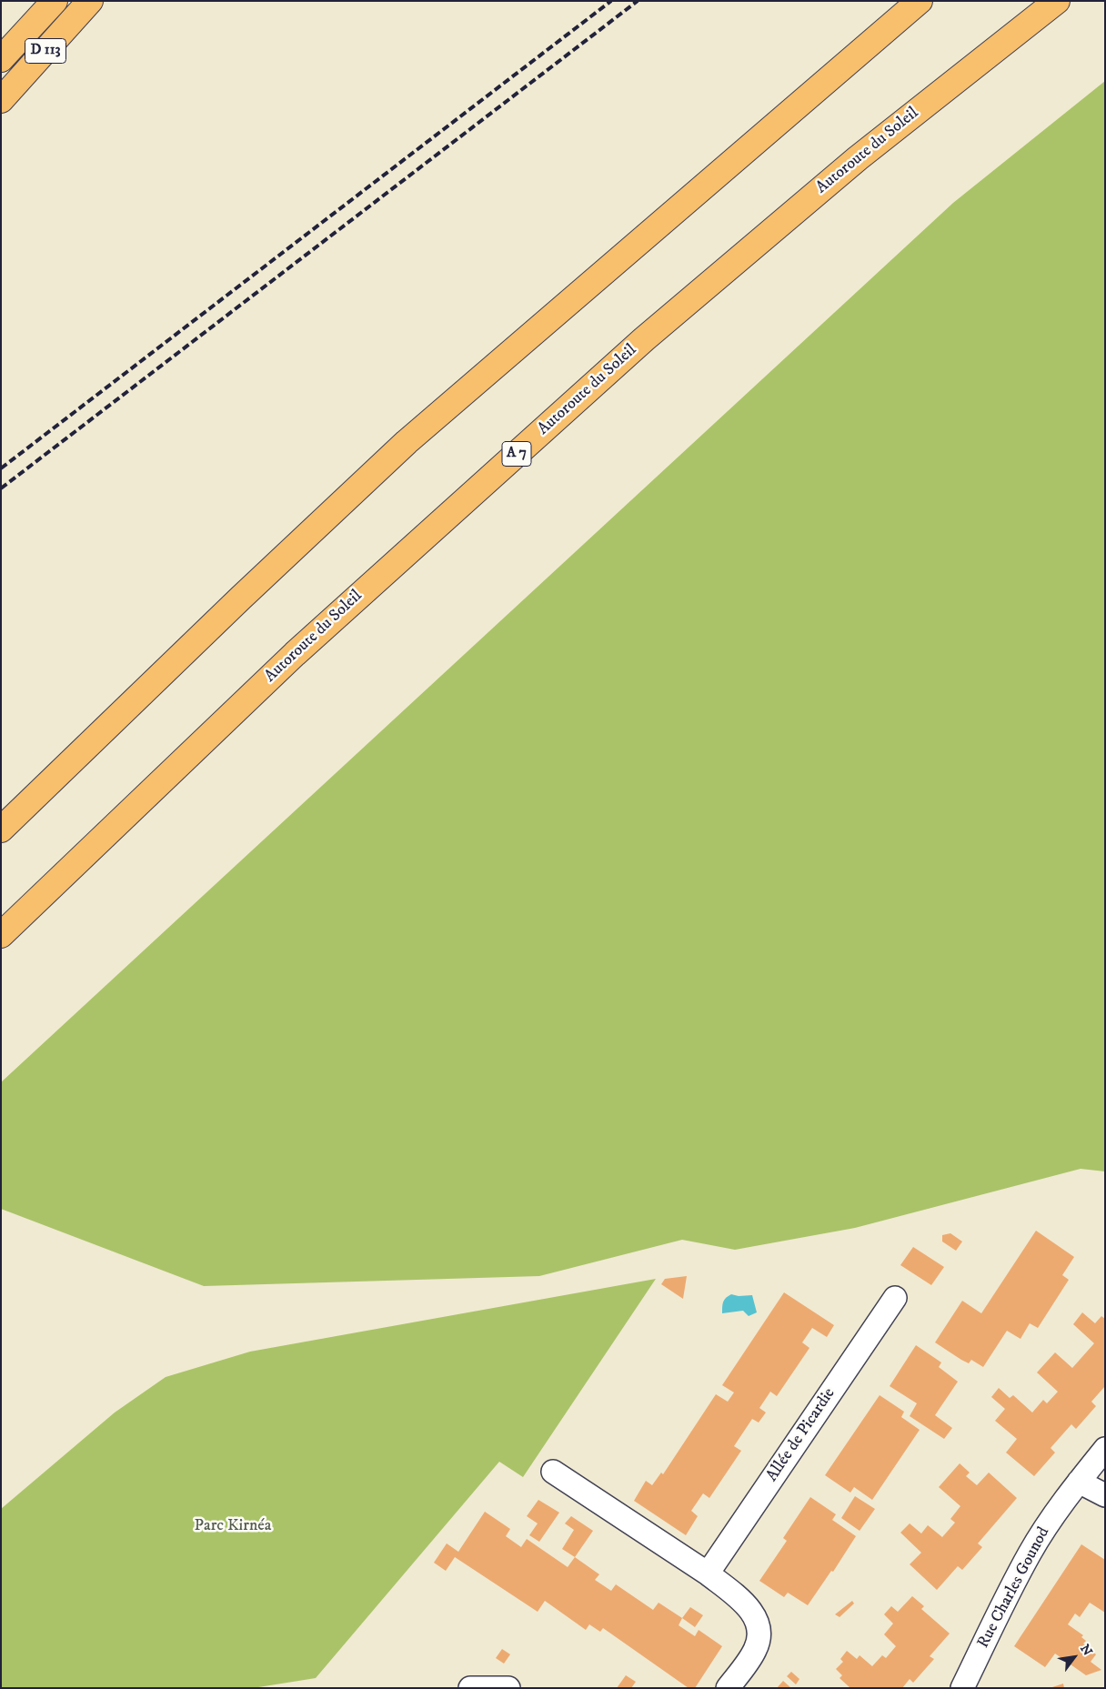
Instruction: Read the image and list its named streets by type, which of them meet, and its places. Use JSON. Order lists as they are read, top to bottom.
{
  "streets": {
    "main road": ["D 113", "Autoroute du Soleil", "A 7"],
    "street": ["Allée de Picardie", "Rue Charles Gounod"]
  },
  "parks": ["Parc Kirnéa"],
  "north": "top right"
}
